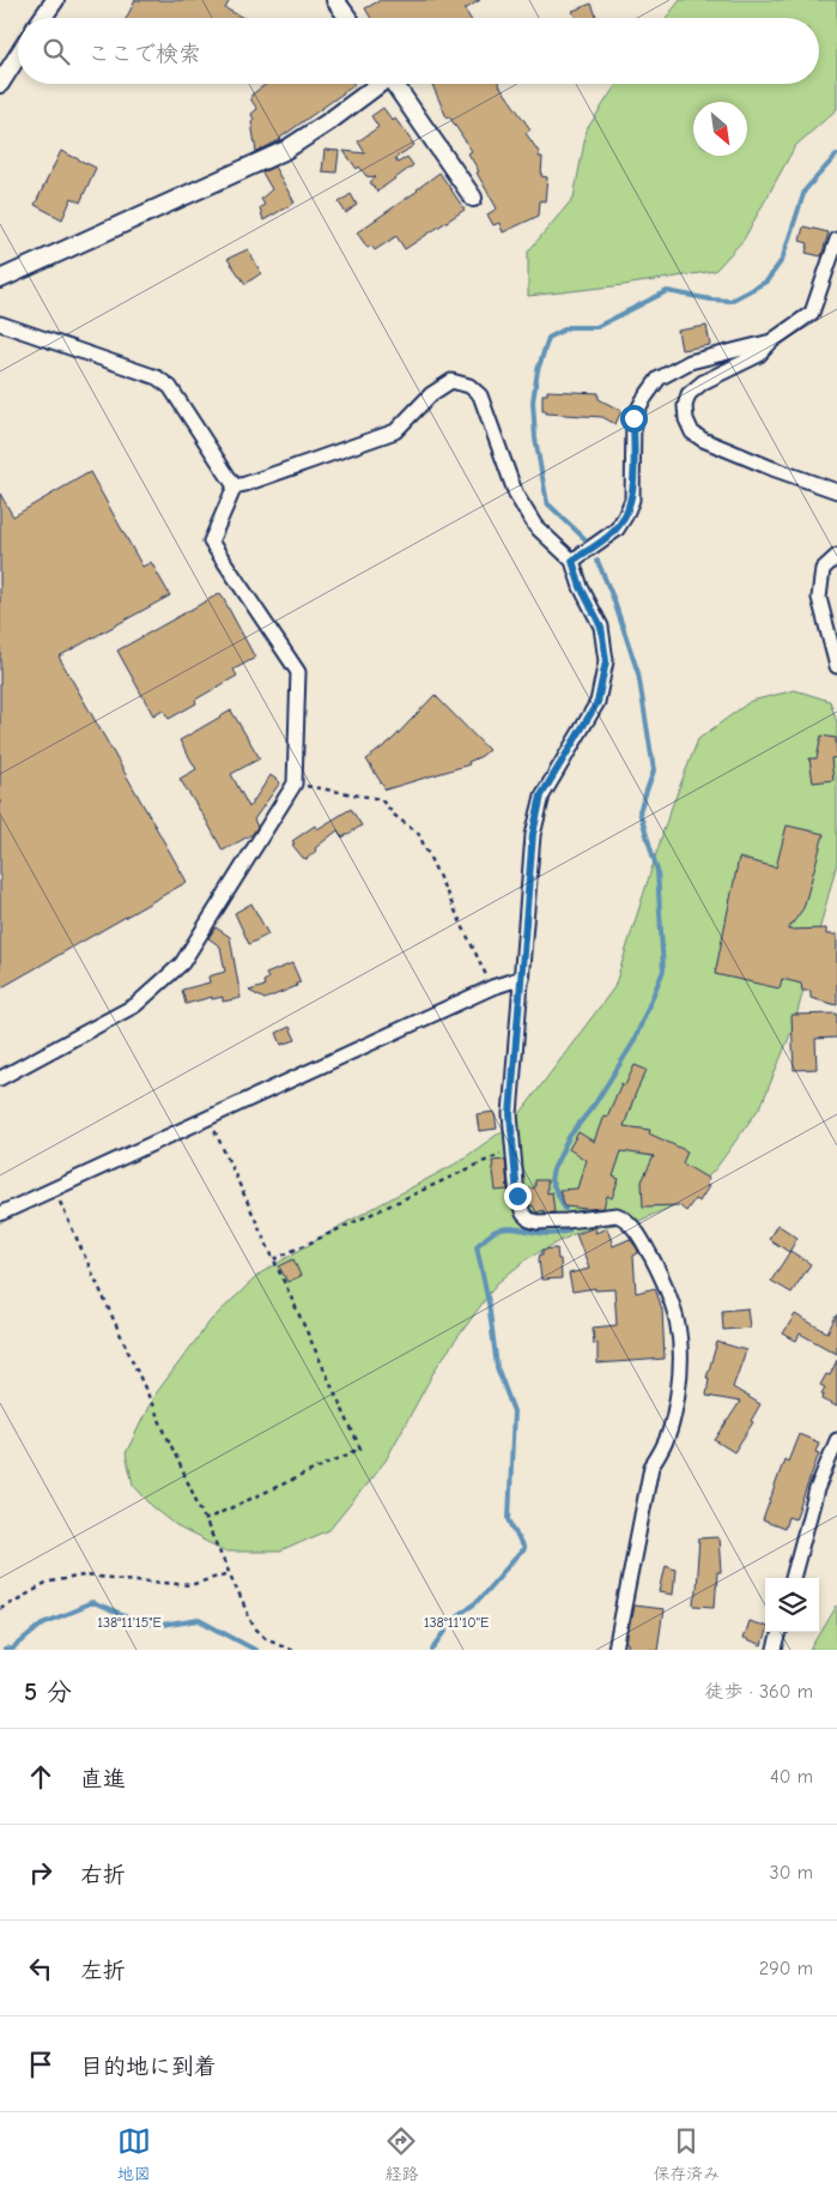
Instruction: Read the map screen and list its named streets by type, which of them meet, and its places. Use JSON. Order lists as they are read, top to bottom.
{
  "north": "bottom right",
  "page": {
    "search": "ここで検索",
    "heading": ["5 分", "徒歩 · 360 m"],
    "list": [
      ["直進", "40 m"],
      ["右折", "30 m"],
      ["左折", "290 m"],
      "目的地に到着"
    ],
    "nav": ["地図", "経路", "保存済み"]
  },
  "coordinates": ["138°11'15\"E", "138°11'10\"E"]
}
